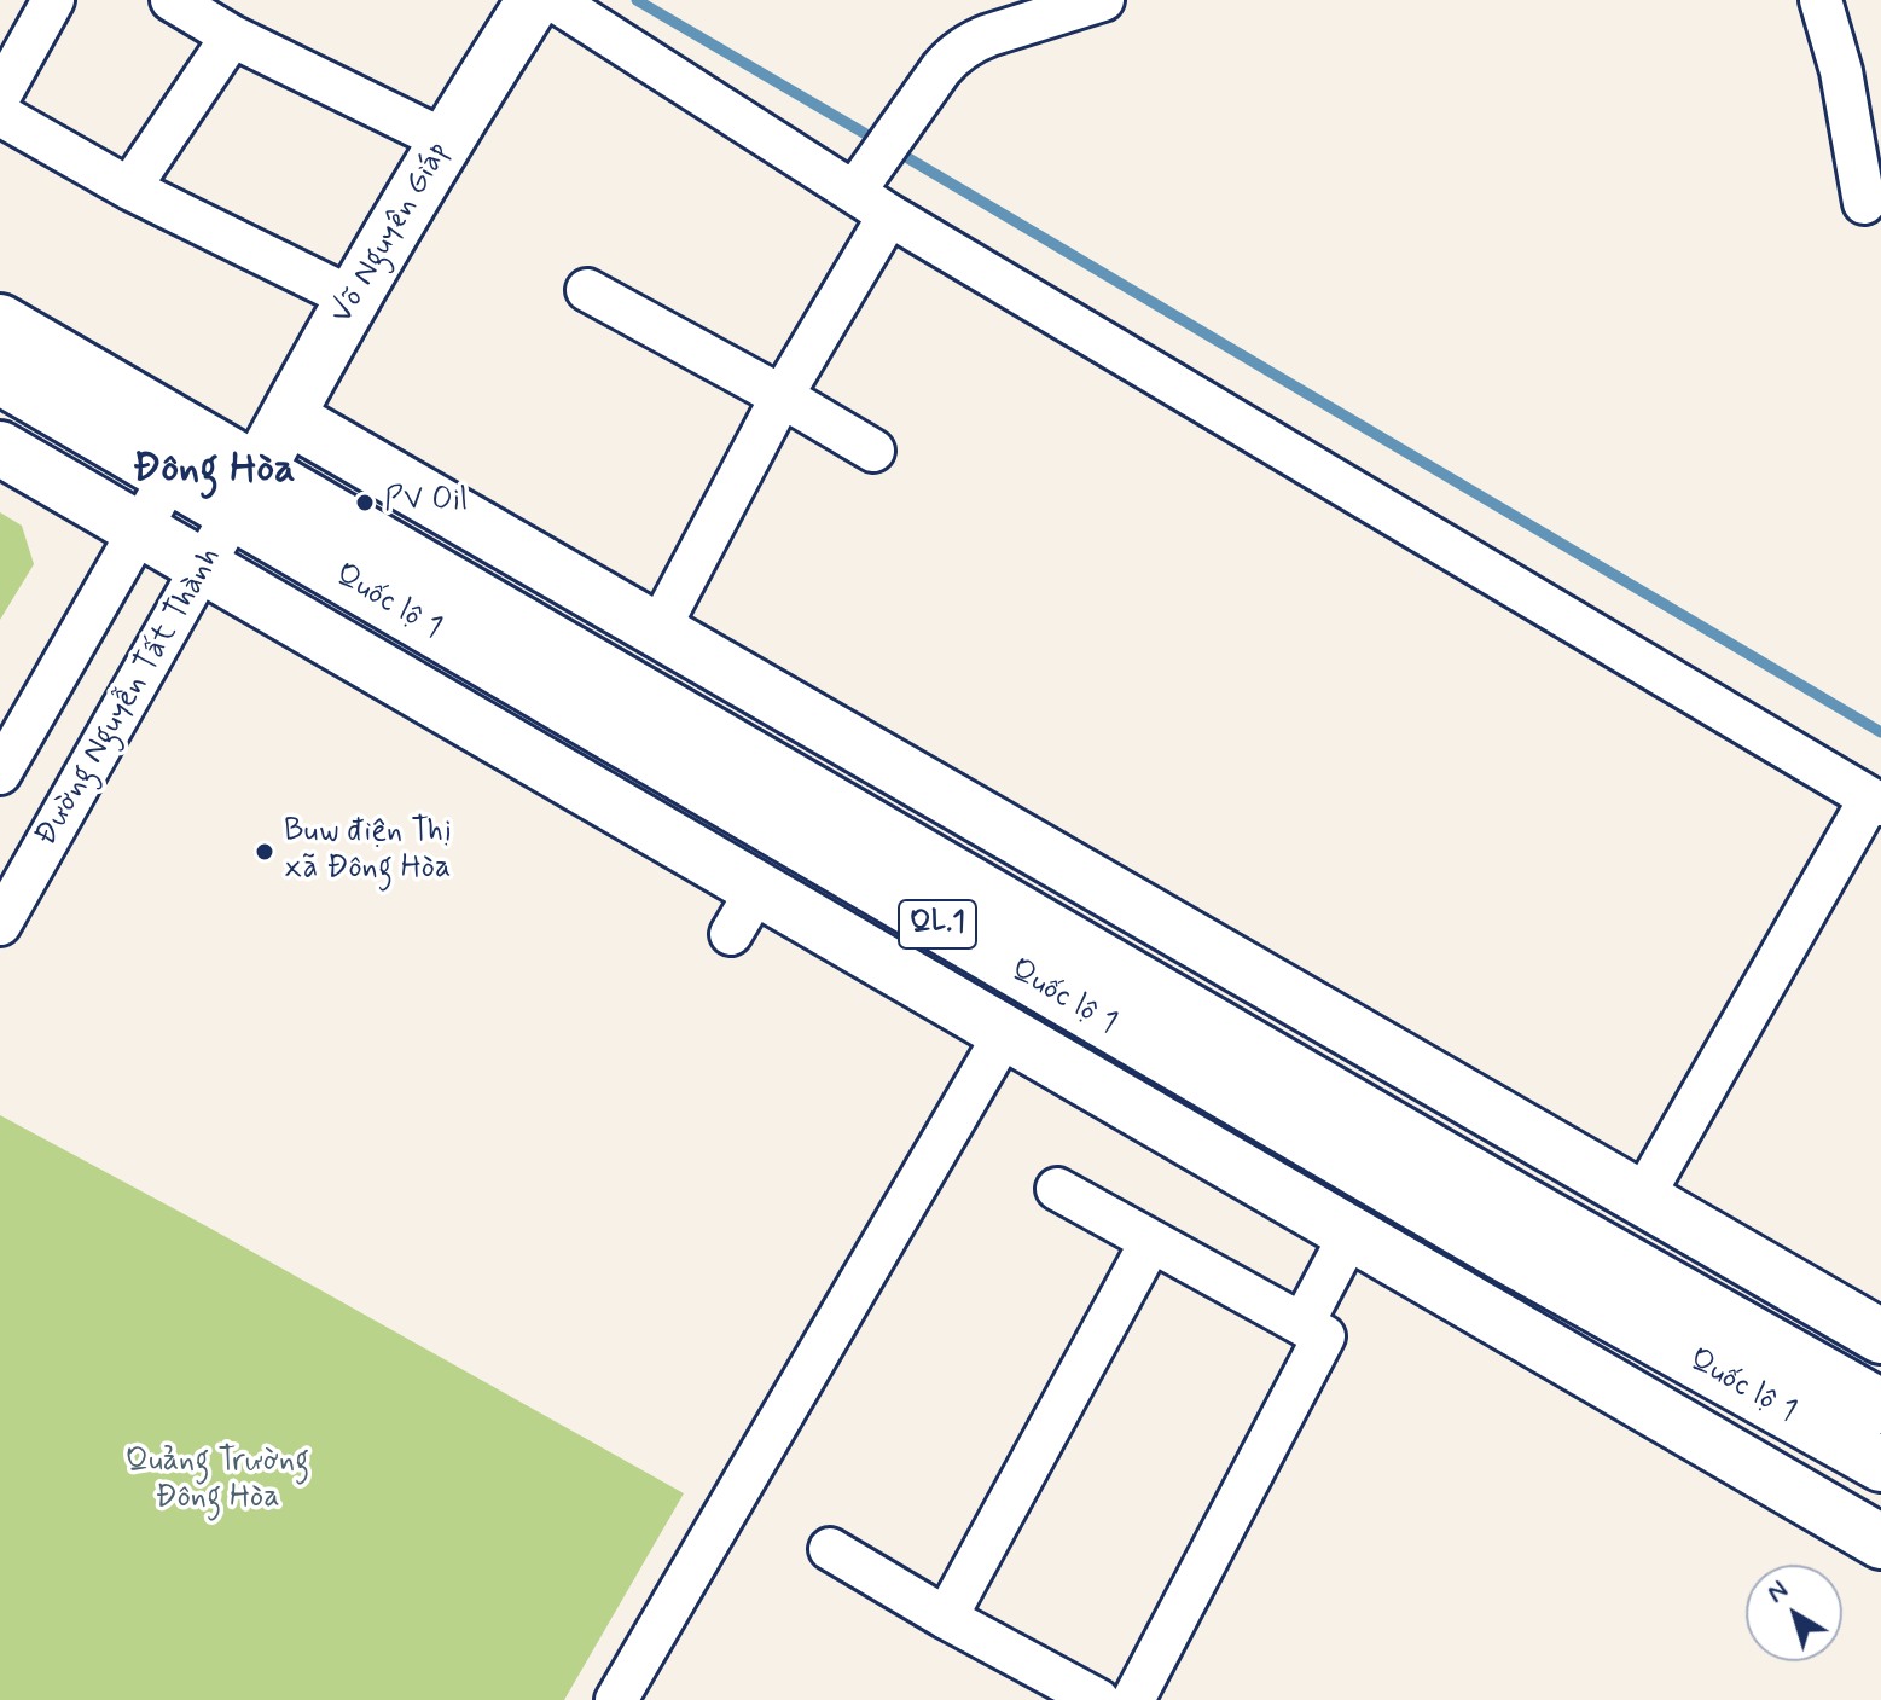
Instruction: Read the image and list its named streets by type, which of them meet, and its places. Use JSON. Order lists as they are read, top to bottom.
{
  "streets": {
    "main road": ["Võ Nguyên Giáp", "Quốc lộ 1", "QL.1"],
    "street": ["Đường Nguyễn Tất Thành"]
  },
  "crossings": [
    ["Võ Nguyên Giáp", "Quốc lộ 1"],
    ["Võ Nguyên Giáp", "Đường Nguyễn Tất Thành"],
    ["Quốc lộ 1", "Đường Nguyễn Tất Thành"]
  ],
  "districts": ["Đông Hòa"],
  "parks": ["Quảng Trường Đông Hòa"],
  "places": ["PV Oil", "Buw điện Thị xã Đông Hòa"],
  "north": "top left"
}
